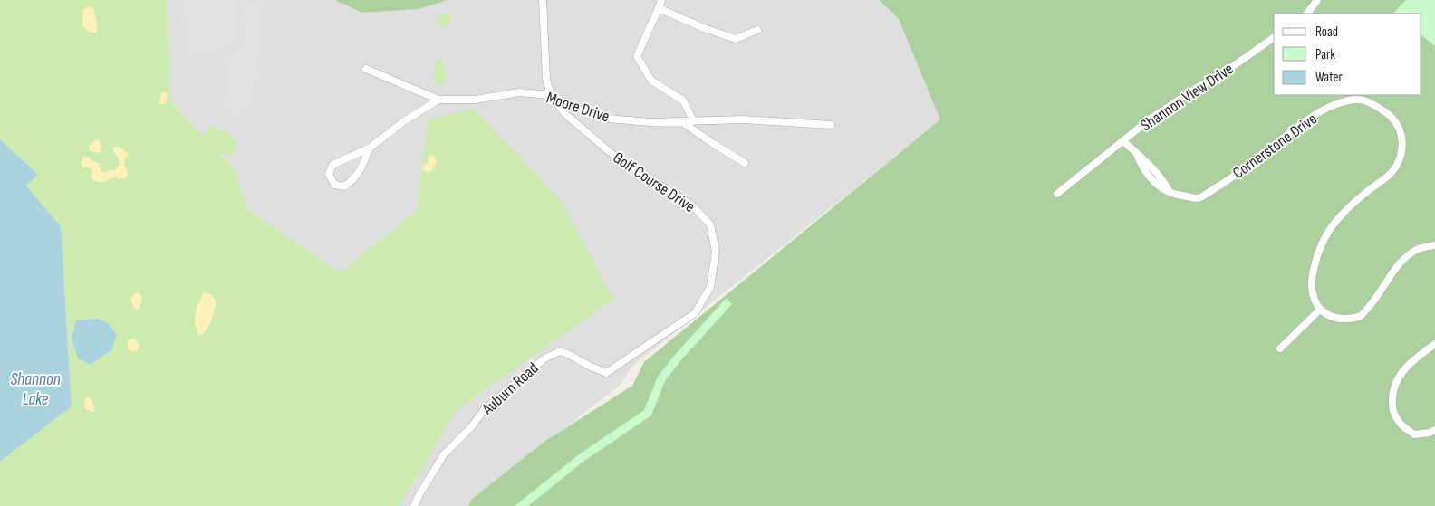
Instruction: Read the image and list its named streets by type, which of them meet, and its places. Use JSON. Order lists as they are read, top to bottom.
{
  "streets": {
    "street": [
      "Shannon View Drive",
      "Moore Drive",
      "Cornerstone Drive",
      "Golf Course Drive",
      "Auburn Road"
    ]
  },
  "crossings": [
    ["Shannon View Drive", "Cornerstone Drive"],
    ["Moore Drive", "Golf Course Drive"],
    ["Golf Course Drive", "Auburn Road"]
  ],
  "water": ["Shannon Lake"],
  "legend": ["Road", "Park", "Water"]
}
